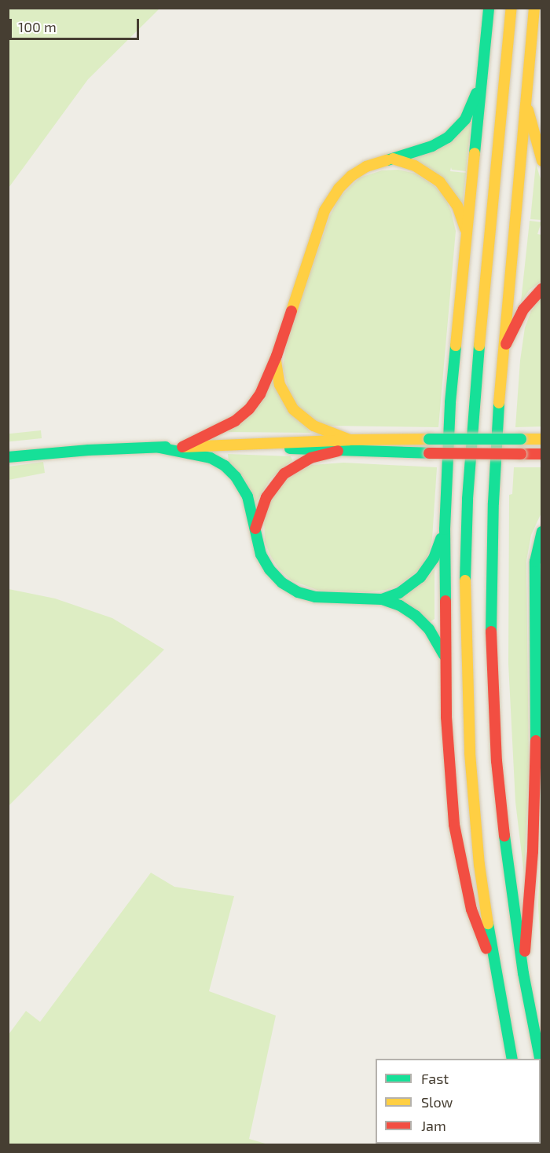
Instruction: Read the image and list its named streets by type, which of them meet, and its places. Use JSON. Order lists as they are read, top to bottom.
{
  "legend": ["Fast", "Slow", "Jam"],
  "scale_bar": "100 m"
}
